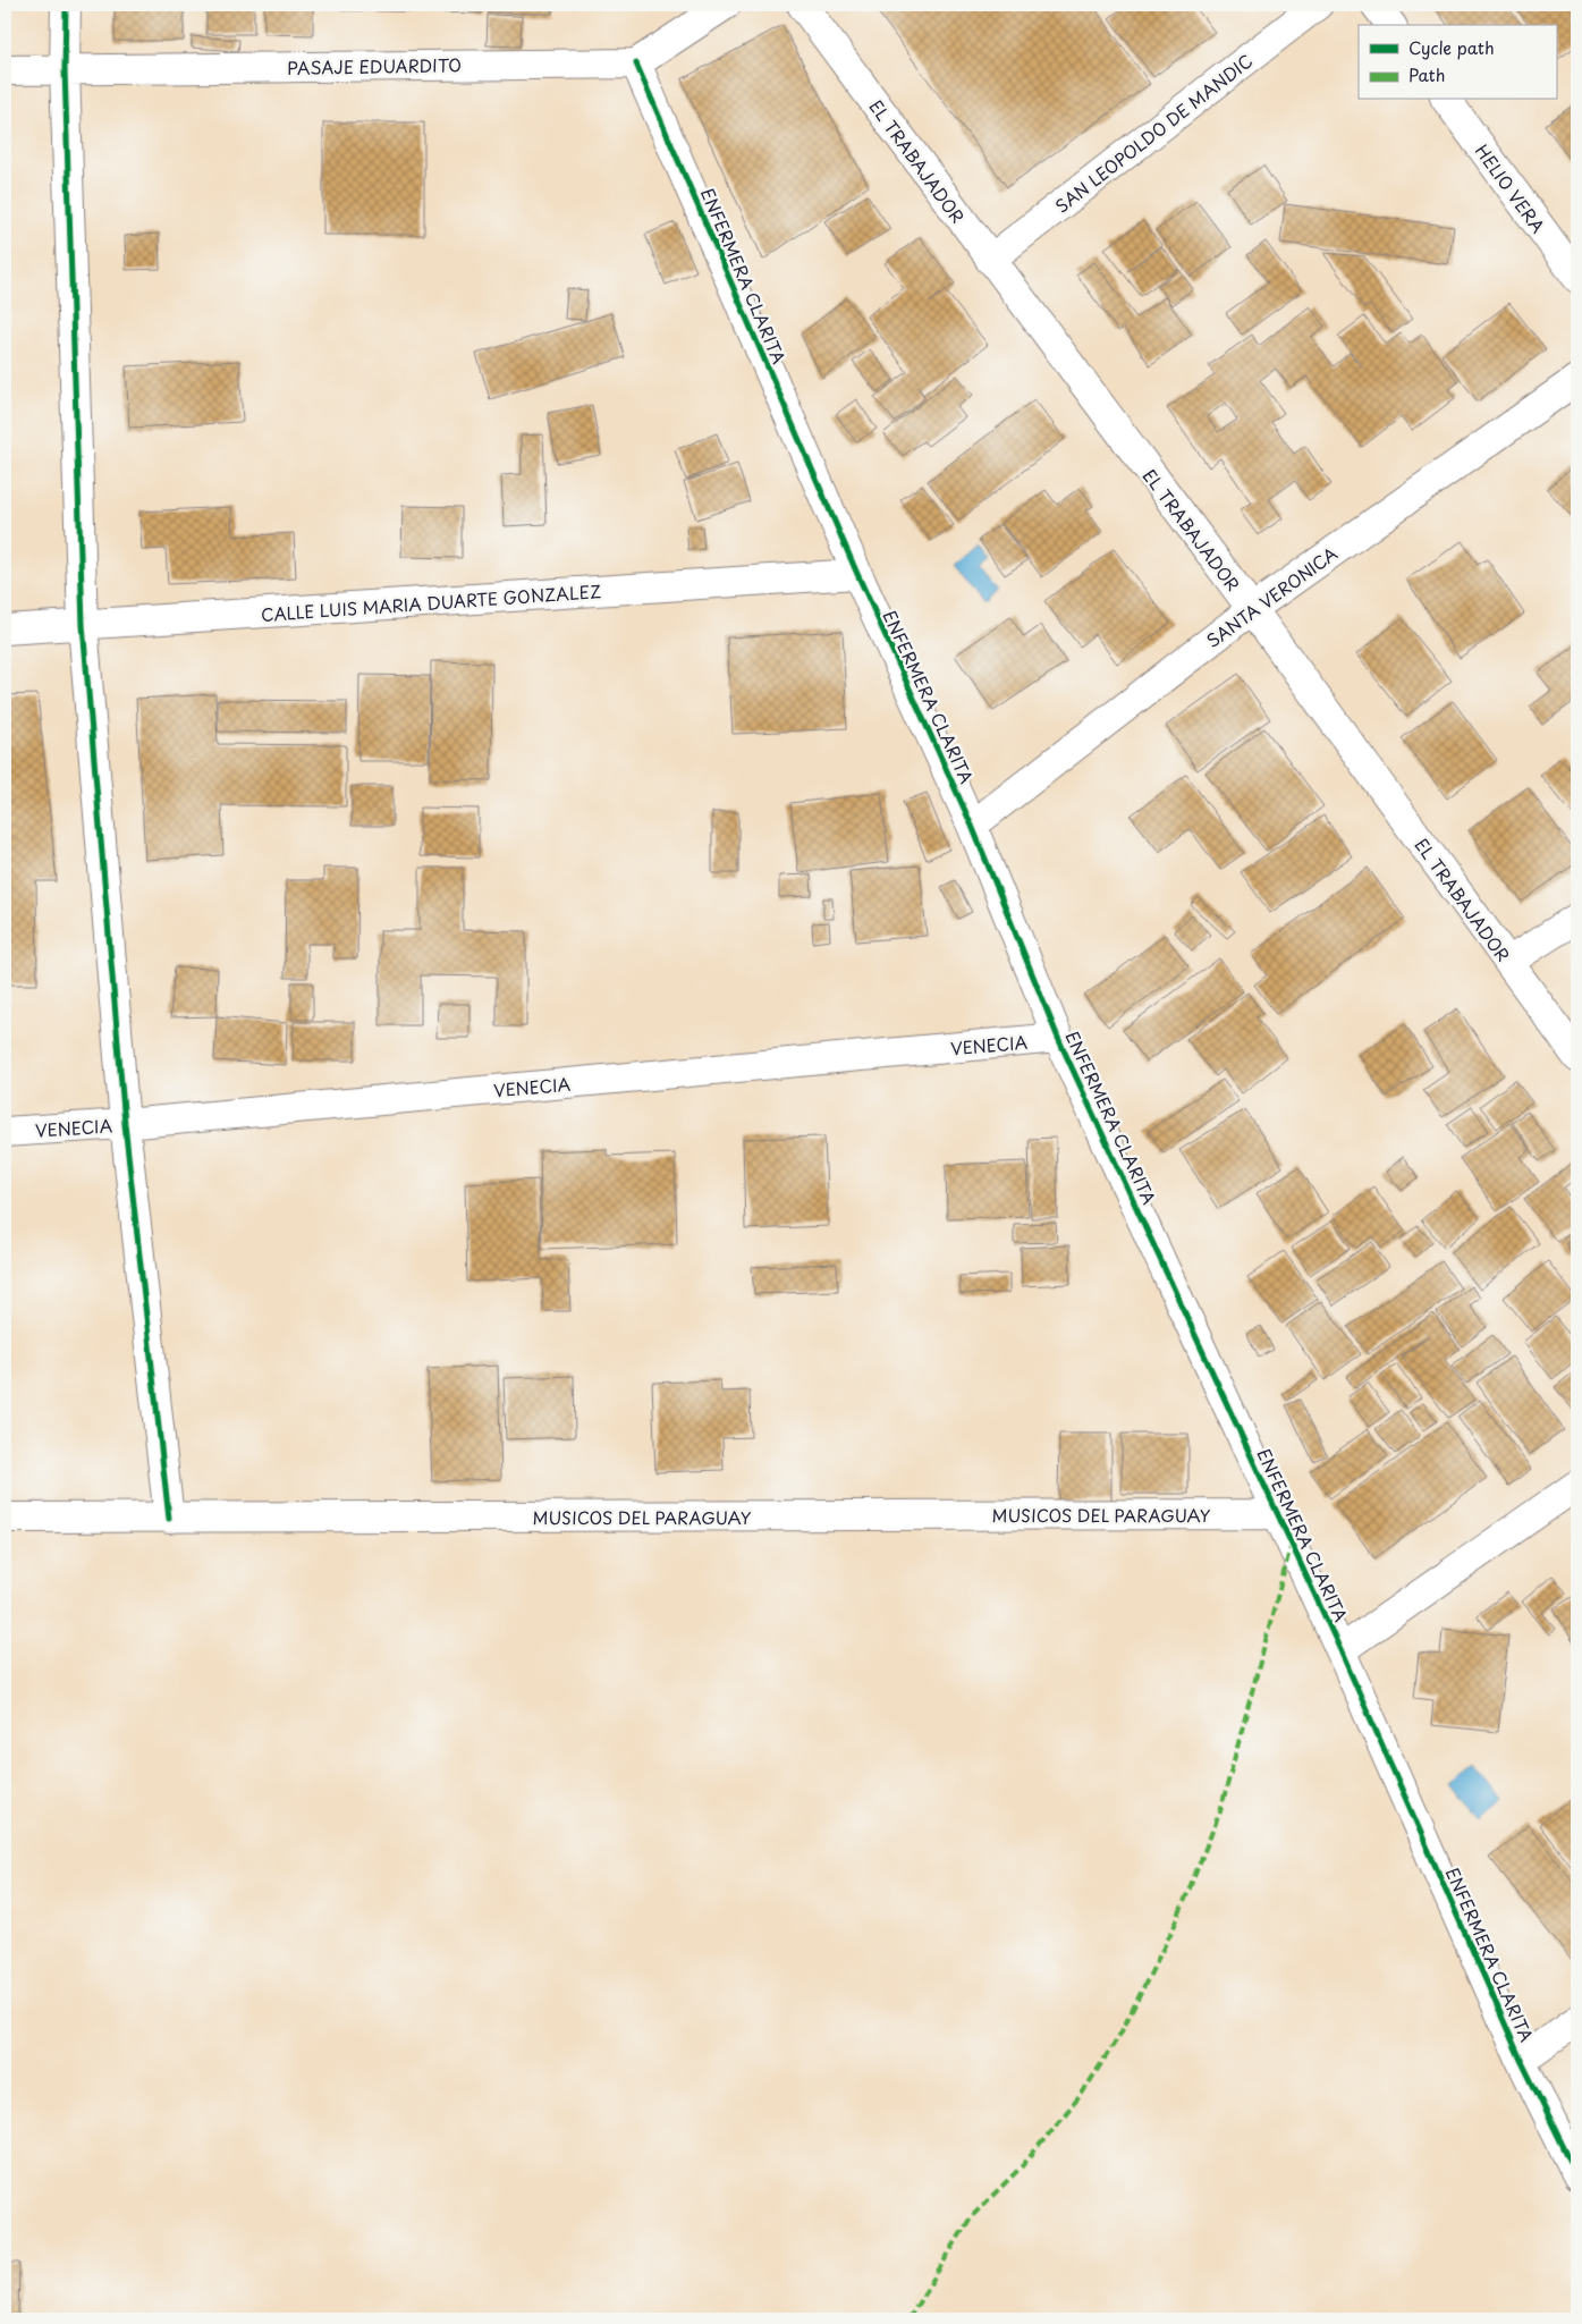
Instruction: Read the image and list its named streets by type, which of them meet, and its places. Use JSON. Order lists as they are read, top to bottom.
{
  "streets": {
    "street": [
      "PASAJE EDUARDITO",
      "SAN LEOPOLDO DE MANDIC",
      "EL TRABAJADOR",
      "HELIO VERA",
      "ENFERMERA CLARITA",
      "SANTA VERONICA",
      "CALLE LUIS MARIA DUARTE GONZALEZ",
      "VENECIA",
      "MUSICOS DEL PARAGUAY"
    ]
  },
  "crossings": [
    ["PASAJE EDUARDITO", "ENFERMERA CLARITA"],
    ["SAN LEOPOLDO DE MANDIC", "EL TRABAJADOR"],
    ["EL TRABAJADOR", "SANTA VERONICA"],
    ["ENFERMERA CLARITA", "SANTA VERONICA"],
    ["ENFERMERA CLARITA", "CALLE LUIS MARIA DUARTE GONZALEZ"],
    ["ENFERMERA CLARITA", "VENECIA"],
    ["ENFERMERA CLARITA", "MUSICOS DEL PARAGUAY"]
  ],
  "legend": ["Cycle path", "Path"]
}
